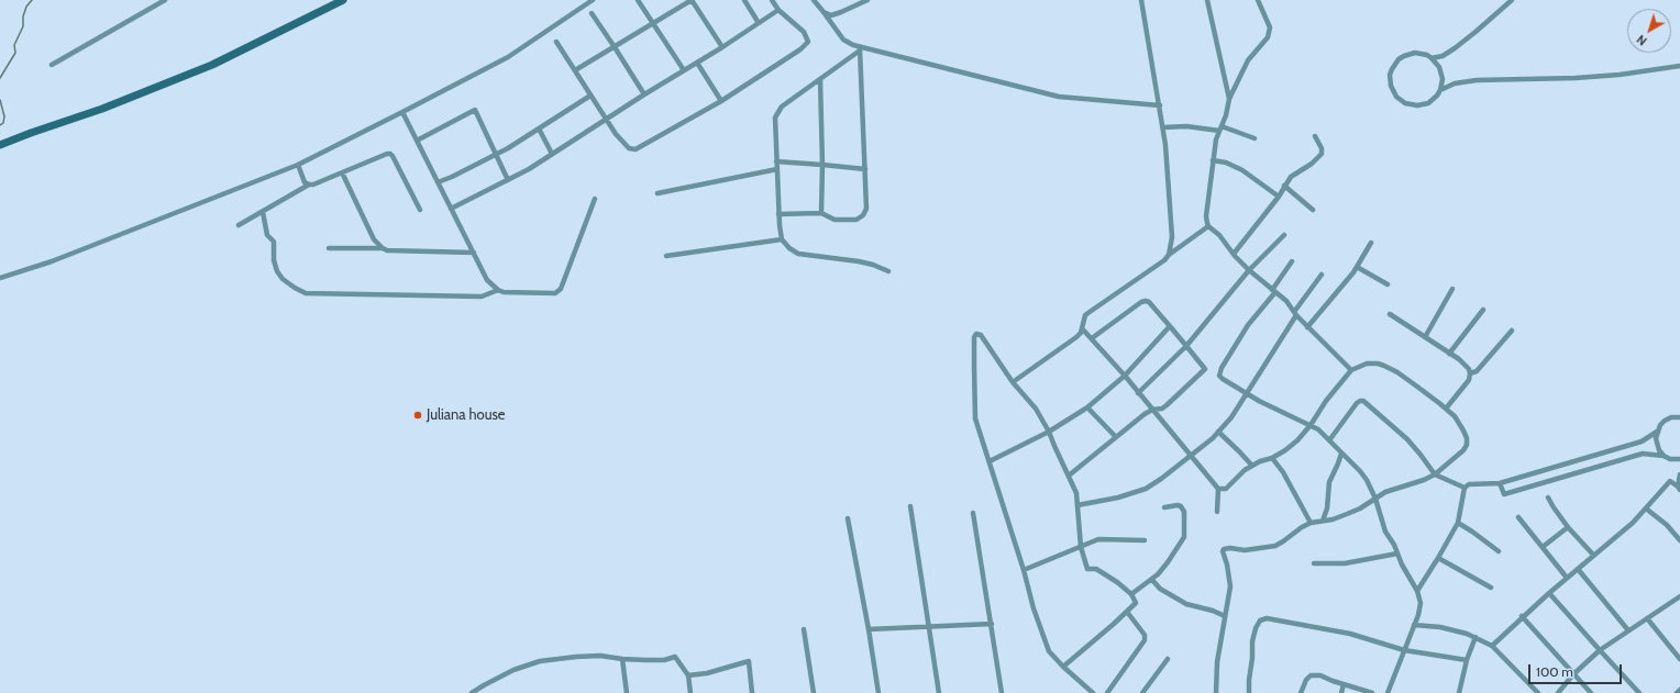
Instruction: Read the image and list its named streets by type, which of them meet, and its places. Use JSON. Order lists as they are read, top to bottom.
{
  "places": ["Juliana house"],
  "scale_bar": "100 m",
  "north": "bottom left"
}
